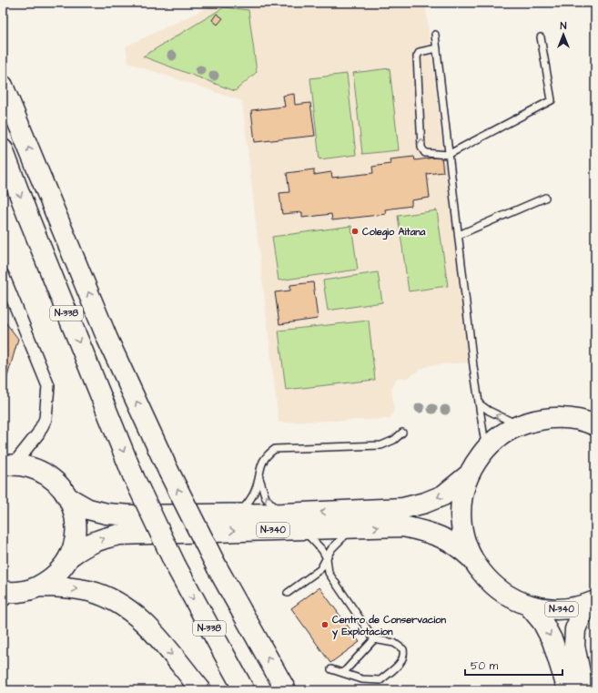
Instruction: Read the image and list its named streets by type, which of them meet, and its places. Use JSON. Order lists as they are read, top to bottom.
{
  "streets": {
    "highway": ["N-338", "N-340"]
  },
  "places": ["Colegio Aitana", "Centro de Conservacion y Explotacion"],
  "scale_bar": "50 m",
  "north": "top"
}
